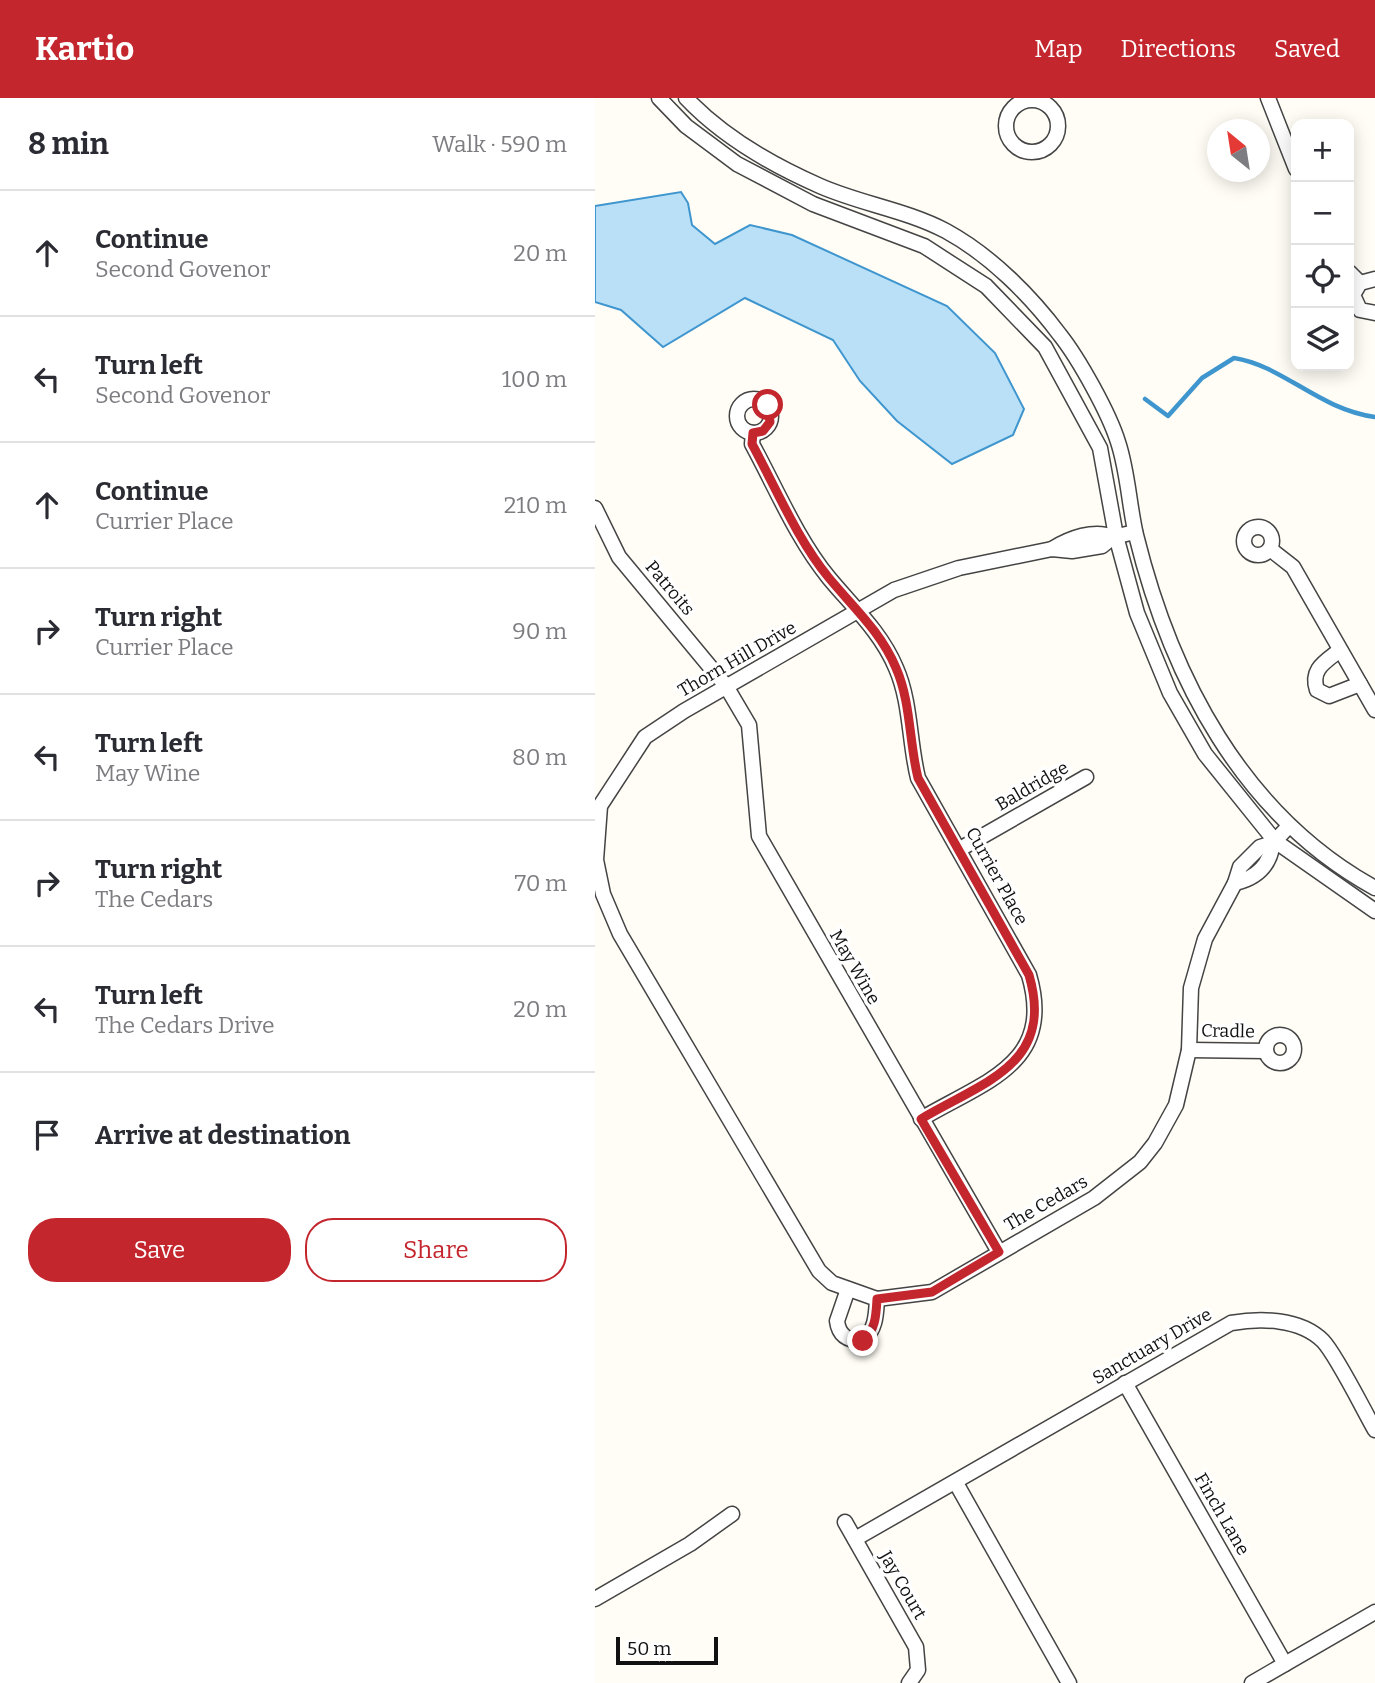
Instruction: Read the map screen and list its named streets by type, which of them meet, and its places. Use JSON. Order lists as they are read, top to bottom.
{
  "streets": {
    "street": [
      "Patroits",
      "Thorn Hill Drive",
      "Baldridge",
      "Currier Place",
      "May Wine",
      "Cradle",
      "The Cedars",
      "Sanctuary Drive",
      "Finch Lane",
      "Jay Court"
    ]
  },
  "crossings": [
    ["Patroits", "Thorn Hill Drive"],
    ["Patroits", "May Wine"],
    ["Thorn Hill Drive", "Currier Place"],
    ["Thorn Hill Drive", "May Wine"],
    ["Thorn Hill Drive", "The Cedars"],
    ["Baldridge", "Currier Place"],
    ["Currier Place", "May Wine"],
    ["May Wine", "The Cedars"],
    ["Cradle", "The Cedars"],
    ["Sanctuary Drive", "Finch Lane"],
    ["Sanctuary Drive", "Jay Court"]
  ],
  "scale_bar": "50 m",
  "north": "top left",
  "page": {
    "header": "Kartio",
    "nav": ["Map", "Directions", "Saved"],
    "heading": ["8 min", "Walk · 590 m"],
    "map_buttons": ["+", "−"],
    "list": [
      ["Continue", "Second Govenor", "20 m"],
      ["Turn left", "Second Govenor", "100 m"],
      ["Continue", "Currier Place", "210 m"],
      ["Turn right", "Currier Place", "90 m"],
      ["Turn left", "May Wine", "80 m"],
      ["Turn right", "The Cedars", "70 m"],
      ["Turn left", "The Cedars Drive", "20 m"],
      "Arrive at destination"
    ],
    "buttons": ["Save", "Share"],
    "scale": "50 m"
  }
}
